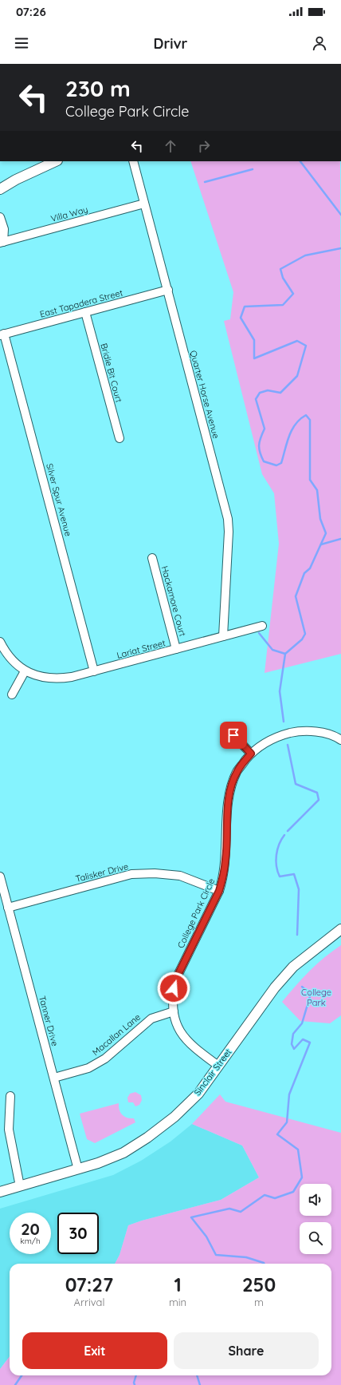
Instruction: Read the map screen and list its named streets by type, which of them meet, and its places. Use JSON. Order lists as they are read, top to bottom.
{
  "streets": {
    "street": [
      "Villa Way",
      "East Tapadera Street",
      "Bridle Bit Court",
      "Quarter Horse Avenue",
      "Silver Spur Avenue",
      "Hackamore Court",
      "Lariat Street",
      "Talisker Drive",
      "College Park Circle",
      "Tanner Drive",
      "Macallan Lane",
      "Sinclair Street"
    ]
  },
  "crossings": [
    ["Villa Way", "Quarter Horse Avenue"],
    ["East Tapadera Street", "Bridle Bit Court"],
    ["East Tapadera Street", "Quarter Horse Avenue"],
    ["East Tapadera Street", "Silver Spur Avenue"],
    ["Quarter Horse Avenue", "Lariat Street"],
    ["Silver Spur Avenue", "Lariat Street"],
    ["Hackamore Court", "Lariat Street"],
    ["Talisker Drive", "College Park Circle"],
    ["Talisker Drive", "Tanner Drive"],
    ["College Park Circle", "Macallan Lane"],
    ["College Park Circle", "Sinclair Street"],
    ["Tanner Drive", "Macallan Lane"],
    ["Tanner Drive", "Sinclair Street"]
  ],
  "parks": ["College Park"],
  "page": {
    "status": "07:26",
    "header": "Drivr",
    "turn": ["230 m", "College Park Circle"],
    "speed": "20 km/h",
    "limit": "30",
    "eta": [
      "07:27",
      "Arrival",
      "1",
      "min",
      "250",
      "m"
    ],
    "buttons": ["Exit", "Share"]
  }
}
